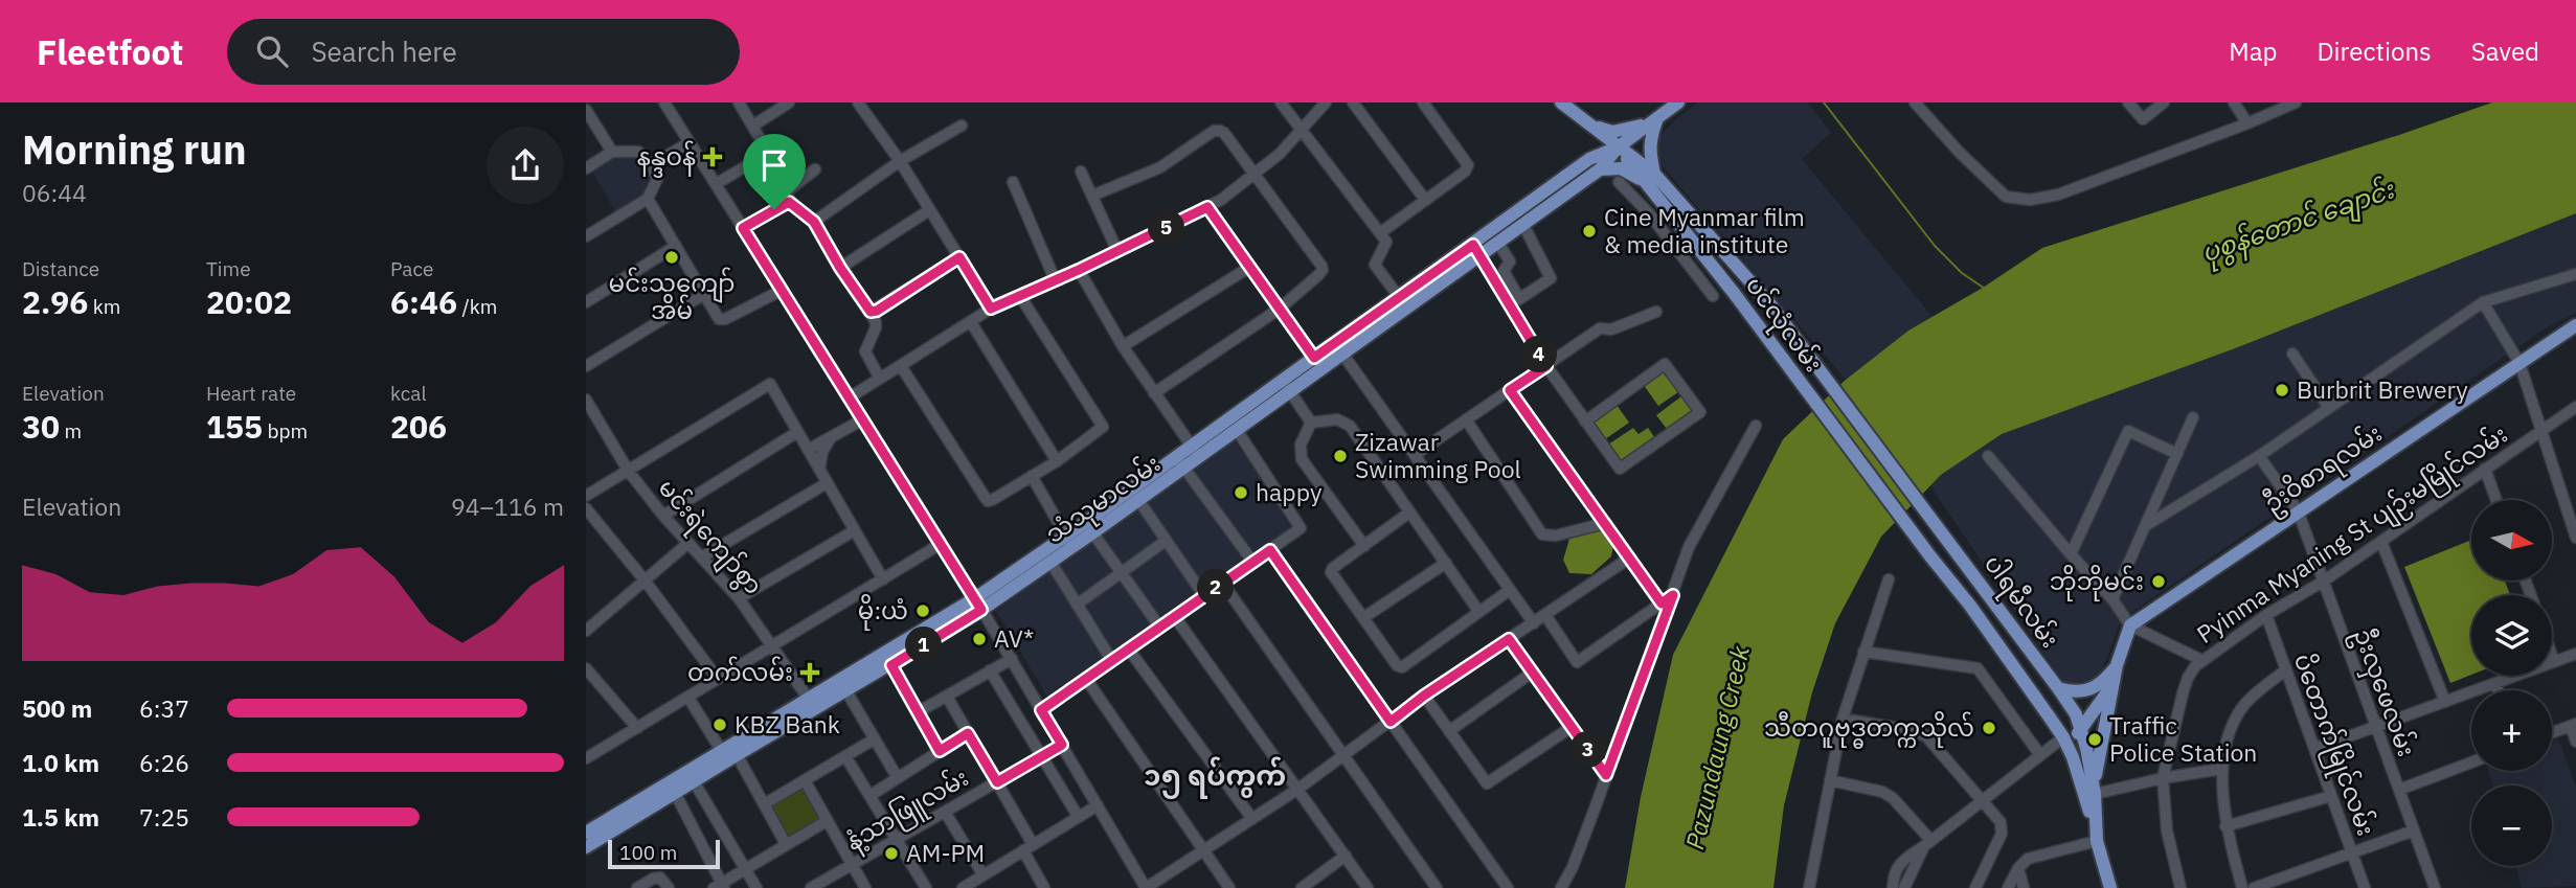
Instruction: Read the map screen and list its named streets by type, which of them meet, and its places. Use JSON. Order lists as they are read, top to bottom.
{
  "streets": {
    "main road": [
      "ပင်လုံလမ်း",
      "ဦးဝိစာရလမ်း",
      "သံသုမာလမ်း",
      "ပါရမီလမ်း"
    ],
    "street": [
      "Pyinma Myaning St ပျဉ်းမမြိုင်လမ်း",
      "မင်းရဲကျော်စွာ",
      "ဦးလှဖေလမ်း",
      "ပိတောက်မြိုင်လမ်း",
      "နံ့သာဖြူလမ်း"
    ]
  },
  "crossings": [
    ["ပင်လုံလမ်း", "သံသုမာလမ်း"],
    ["ပင်လုံလမ်း", "ပါရမီလမ်း"],
    ["ဦးဝိစာရလမ်း", "ဦးလှဖေလမ်း"],
    ["သံသုမာလမ်း", "မင်းရဲကျော်စွာ"],
    ["Pyinma Myaning St ပျဉ်းမမြိုင်လမ်း", "ဦးလှဖေလမ်း"],
    ["Pyinma Myaning St ပျဉ်းမမြိုင်လမ်း", "ပိတောက်မြိုင်လမ်း"]
  ],
  "districts": ["၁၅ ရပ်ကွက်"],
  "water": ["ပုစွန်တောင် ချောင်း", "Pazundaung Creek"],
  "places": {
    "health": ["နန္ဒဝန်", "တက်လမ်း"],
    "other": [
      "Cine Myanmar film & media institute",
      "မင်းသူကျော် အိမ်",
      "Burbrit Brewery",
      "Zizawar Swimming Pool",
      "happy",
      "ဘိုဘိုမင်း",
      "မို:ယံ",
      "AV*",
      "KBZ Bank",
      "သီတဂူဗုဒ္ဓတက္ကသိုလ်",
      "Traffic Police Station",
      "AM-PM"
    ]
  },
  "scale_bar": "100 m",
  "north": "right",
  "page": {
    "header": "Fleetfoot",
    "search": "Search here",
    "nav": ["Map", "Directions", "Saved"],
    "heading": ["Morning run", "06:44"],
    "pins": [
      "5",
      "4",
      "2",
      "1",
      "3"
    ],
    "stats": [
      ["Distance", "2.96 km"],
      ["Time", "20:02"],
      ["Pace", "6:46 /km"],
      ["Elevation", "30 m"],
      ["Heart rate", "155 bpm"],
      ["kcal", "206"]
    ],
    "chart": ["Elevation", "94–116 m"],
    "map_buttons": ["+", "−"],
    "list": [
      {
        "name": "500 m",
        "note": "6:37"
      },
      {
        "name": "1.0 km",
        "note": "6:26"
      },
      {
        "name": "1.5 km",
        "note": "7:25"
      }
    ],
    "scale": "100 m"
  }
}
